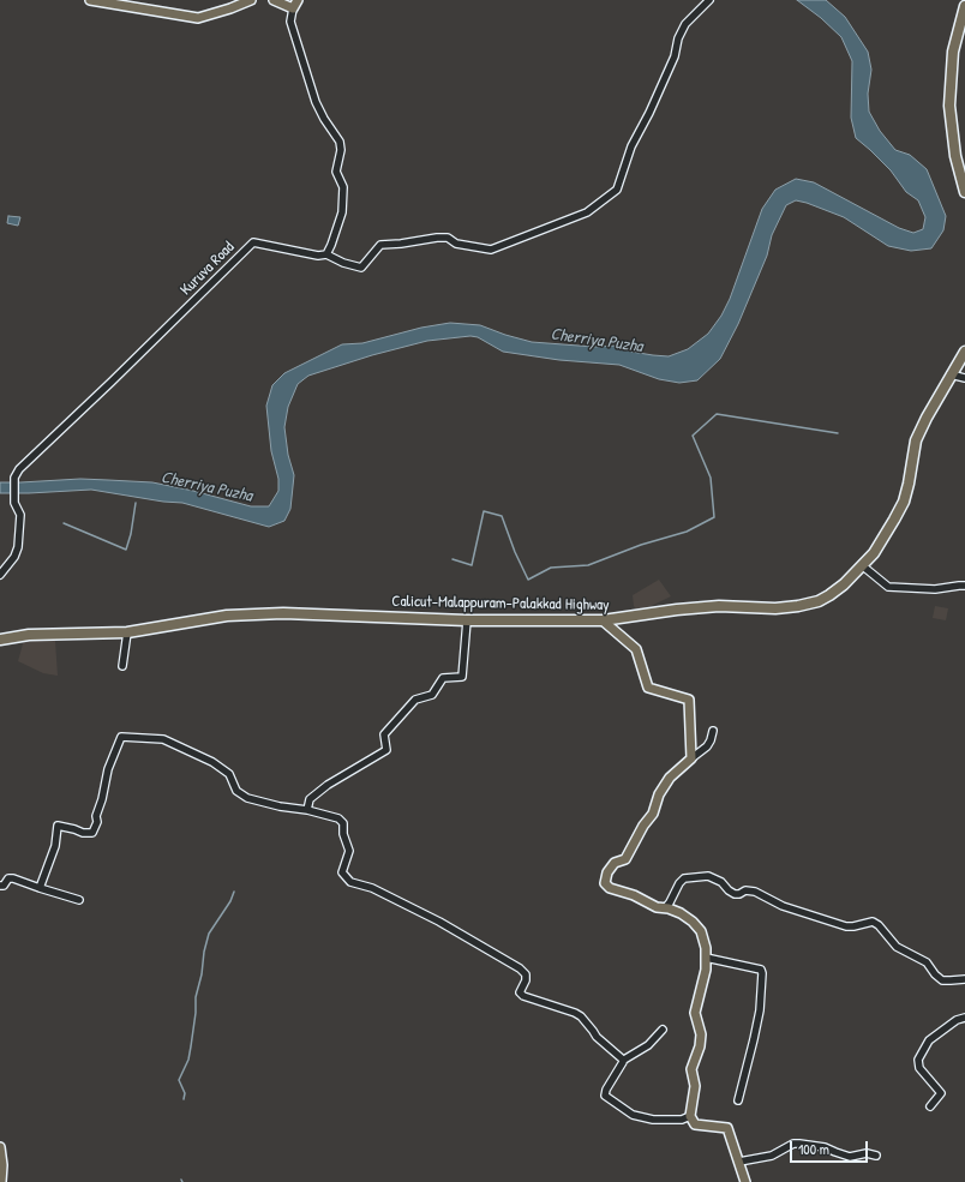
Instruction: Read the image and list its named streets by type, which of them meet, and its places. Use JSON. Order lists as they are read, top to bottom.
{
  "streets": {
    "highway": ["Calicut-Malappuram-Palakkad Highway"],
    "street": ["Kuruva Road"]
  },
  "water": ["Cherriya Puzha"],
  "scale_bar": "100 m"
}
